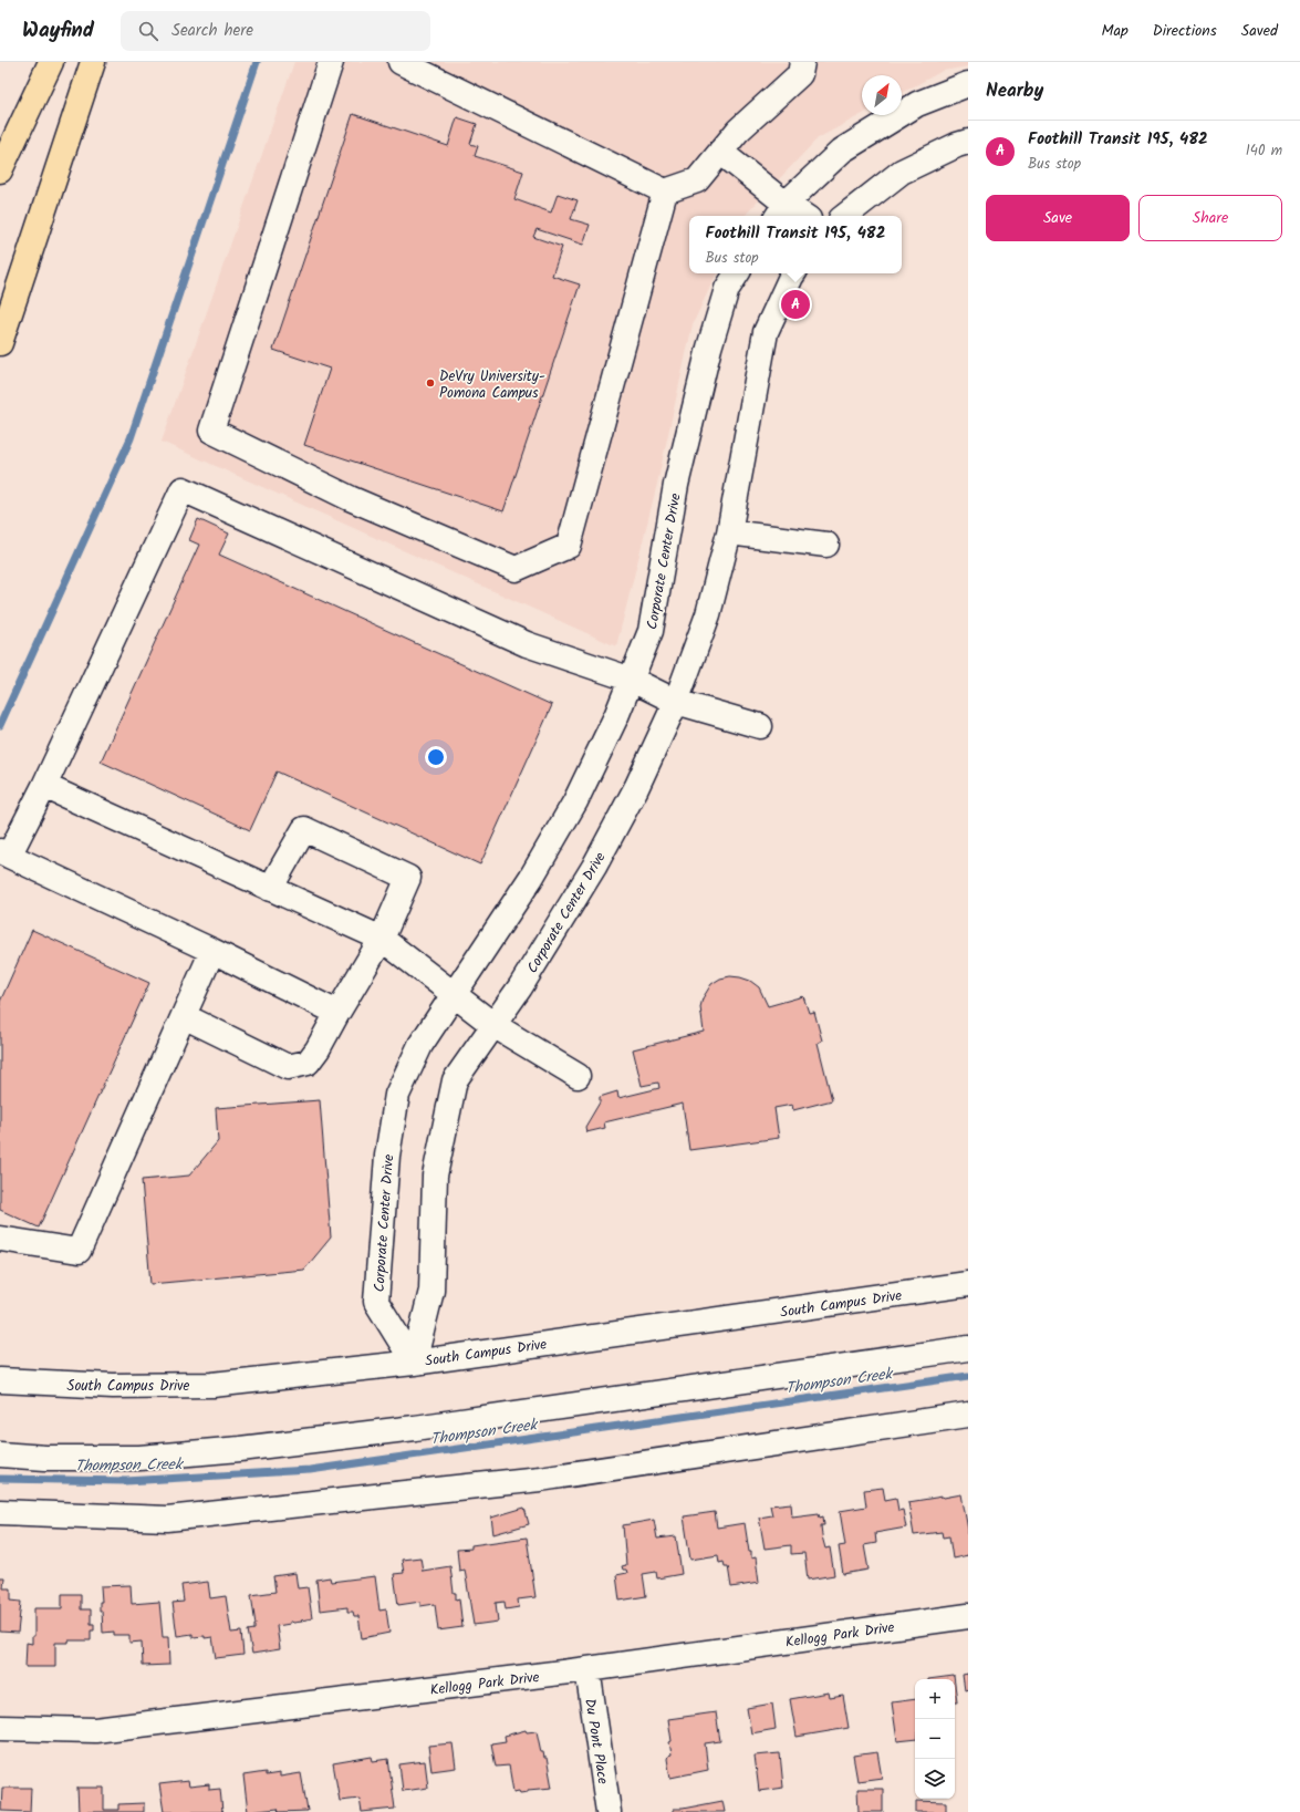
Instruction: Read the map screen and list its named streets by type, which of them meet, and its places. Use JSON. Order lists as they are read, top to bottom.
{
  "streets": {
    "street": [
      "Corporate Center Drive",
      "South Campus Drive",
      "Kellogg Park Drive",
      "Du Pont Place"
    ]
  },
  "crossings": [
    ["Corporate Center Drive", "South Campus Drive"],
    ["Kellogg Park Drive", "Du Pont Place"]
  ],
  "water": ["Thompson Creek"],
  "places": ["DeVry University- Pomona Campus"],
  "north": "top right",
  "page": {
    "header": "Wayfind",
    "search": "Search here",
    "nav": ["Map", "Directions", "Saved"],
    "heading": "Nearby",
    "list": [
      {
        "mark": "A",
        "name": "Foothill Transit 195, 482",
        "note": "Bus stop",
        "value": "140 m"
      }
    ],
    "buttons": ["Save", "Share"],
    "popup": ["Foothill Transit 195, 482", "Bus stop"],
    "pins": "A",
    "map_buttons": ["+", "−"]
  }
}
